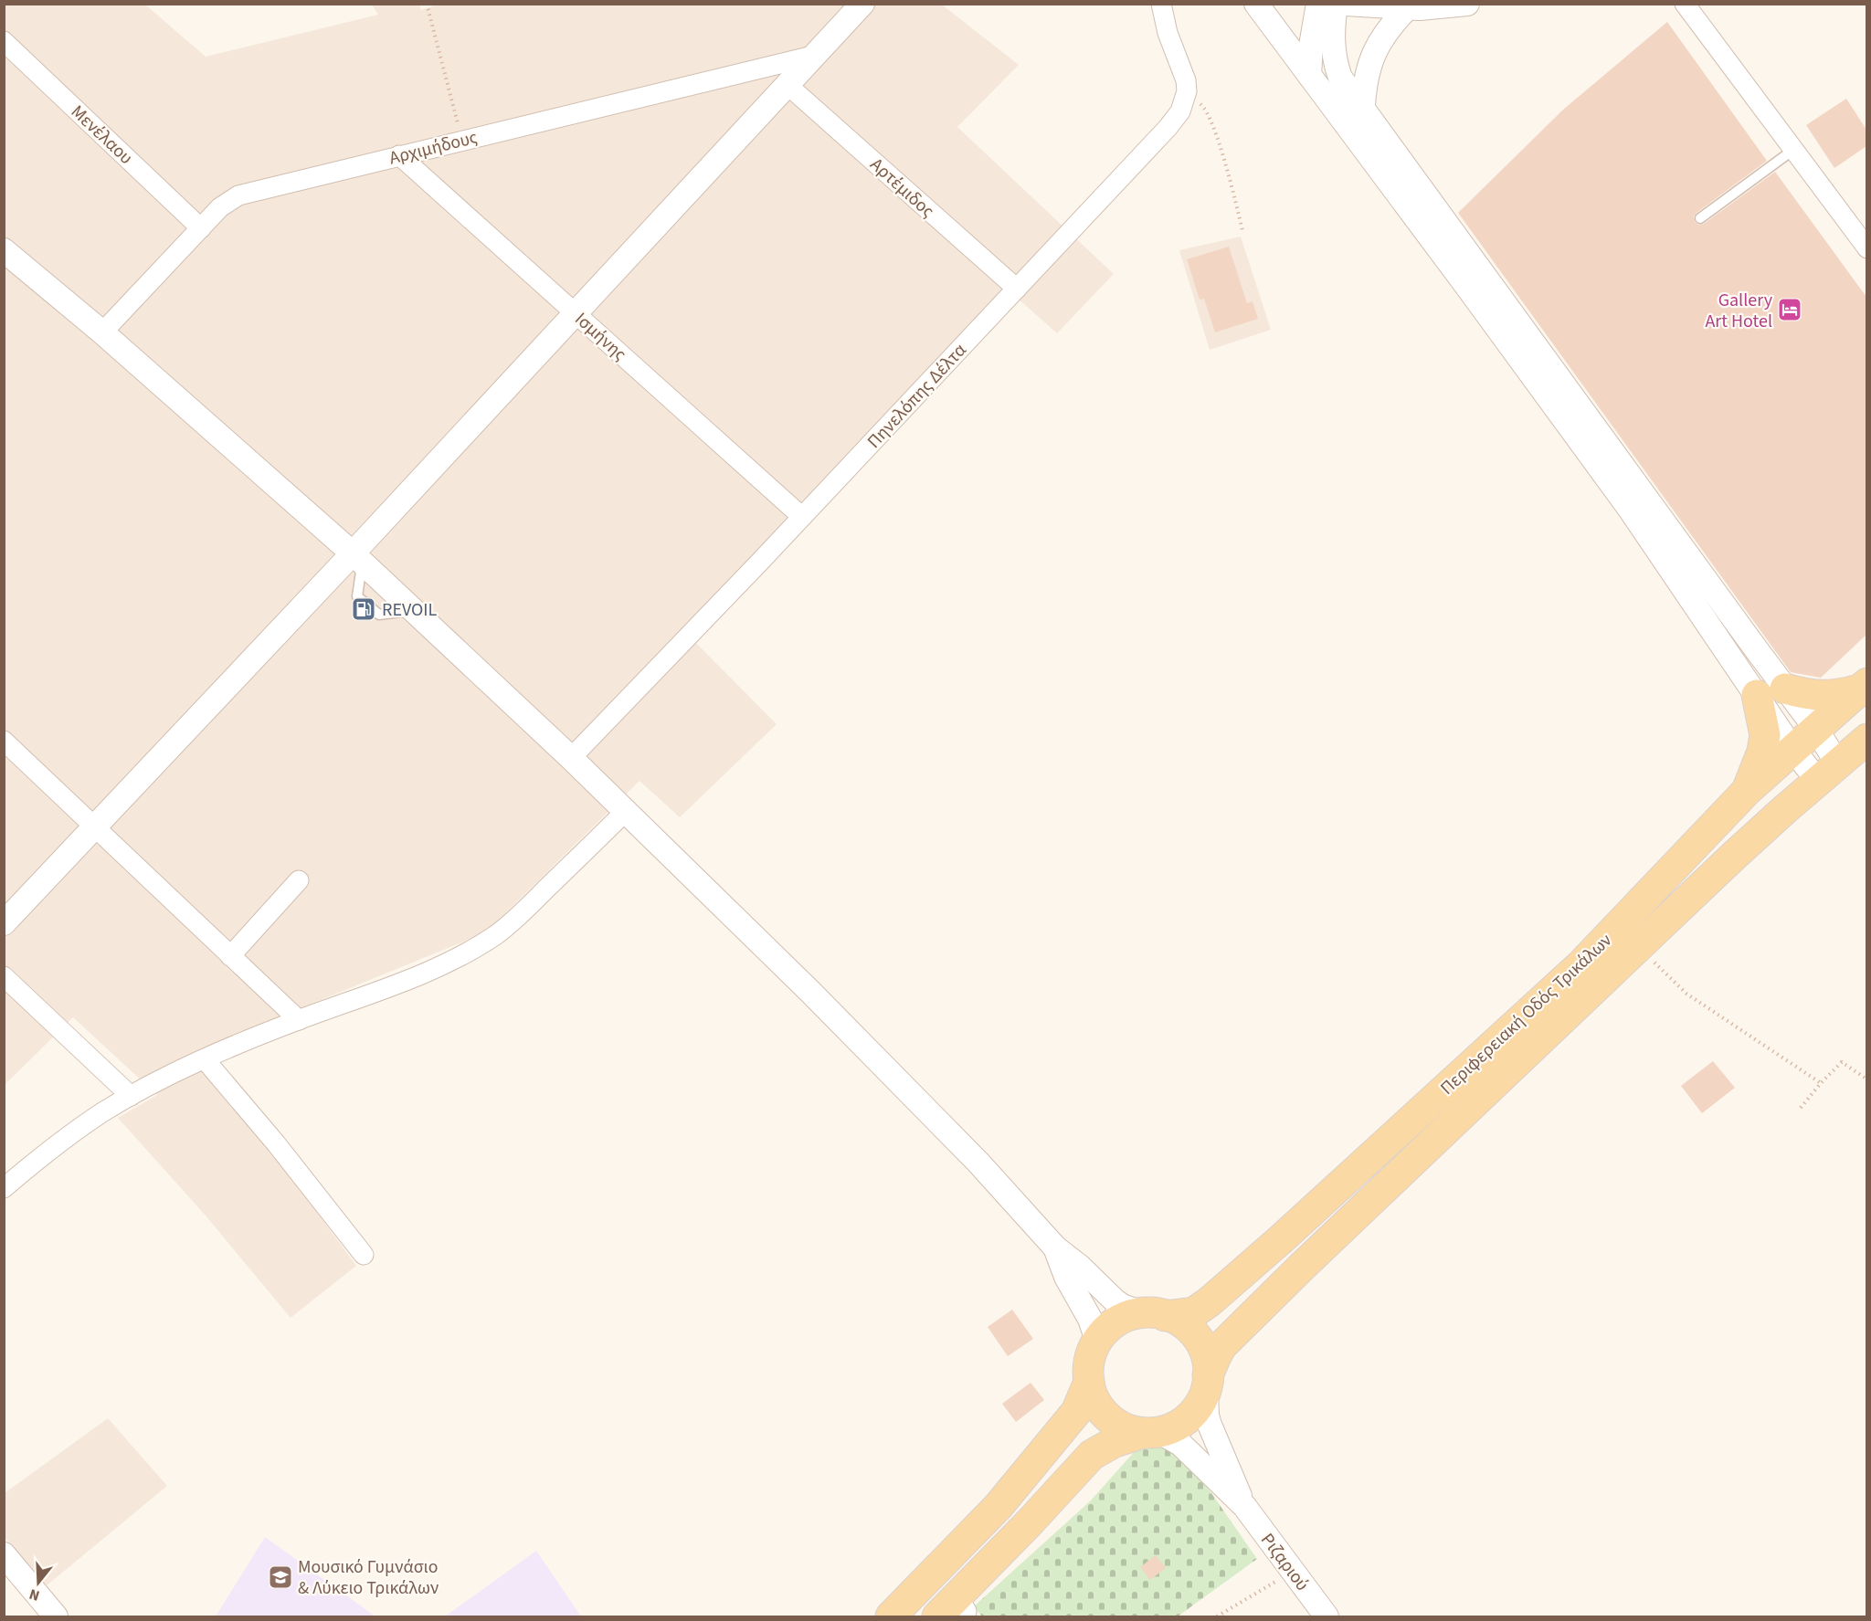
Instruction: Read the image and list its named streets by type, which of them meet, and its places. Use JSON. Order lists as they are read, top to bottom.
{
  "streets": {
    "main road": ["Περιφερειακή Οδός Τρικάλων"],
    "street": [
      "Μενέλαου",
      "Αρχιμήδους",
      "Αρτέμιδος",
      "Ισμήνης",
      "Πηνελόπης Δέλτα",
      "Ριζαριού"
    ]
  },
  "crossings": [
    ["Μενέλαου", "Αρχιμήδους"],
    ["Αρχιμήδους", "Ισμήνης"],
    ["Αρτέμιδος", "Πηνελόπης Δέλτα"],
    ["Ισμήνης", "Πηνελόπης Δέλτα"],
    ["Περιφερειακή Οδός Τρικάλων", "Ριζαριού"]
  ],
  "places": {
    "hotel": ["Gallery Art Hotel"],
    "fuel station": ["REVOIL"],
    "school or university": ["Μουσικό Γυμνάσιο & Λύκειο Τρικάλων"]
  },
  "north": "bottom"
}
